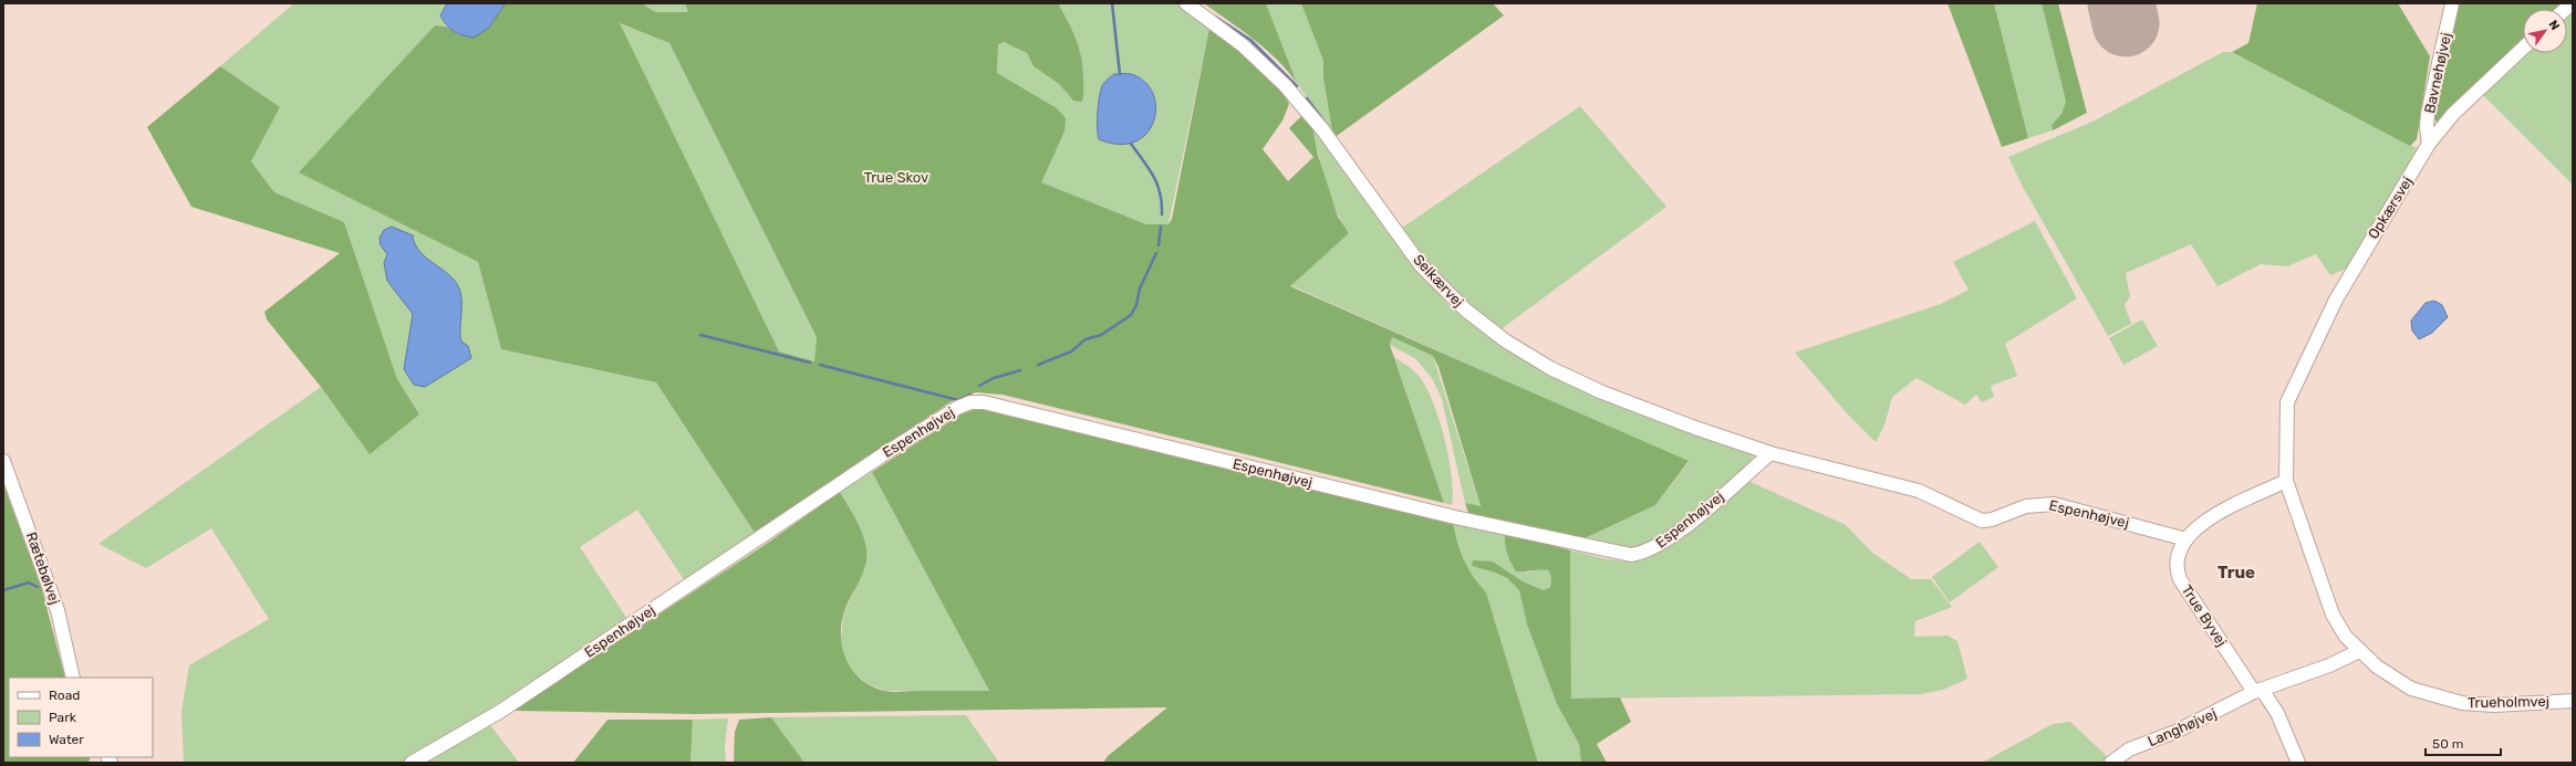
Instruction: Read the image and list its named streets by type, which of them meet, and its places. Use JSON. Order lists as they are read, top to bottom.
{
  "streets": {
    "street": [
      "Bavnehøjvej",
      "Opkærsvej",
      "Selkærvej",
      "Espenhøjvej",
      "Rætebølvej",
      "True Byvej",
      "Trueholmvej",
      "Langhøjvej"
    ]
  },
  "crossings": [
    ["Bavnehøjvej", "Opkærsvej"],
    ["Opkærsvej", "True Byvej"],
    ["Selkærvej", "Espenhøjvej"],
    ["Espenhøjvej", "True Byvej"],
    ["True Byvej", "Langhøjvej"]
  ],
  "districts": ["True"],
  "parks": ["True Skov"],
  "legend": ["Road", "Park", "Water"],
  "scale_bar": "50 m",
  "north": "top right"
}
